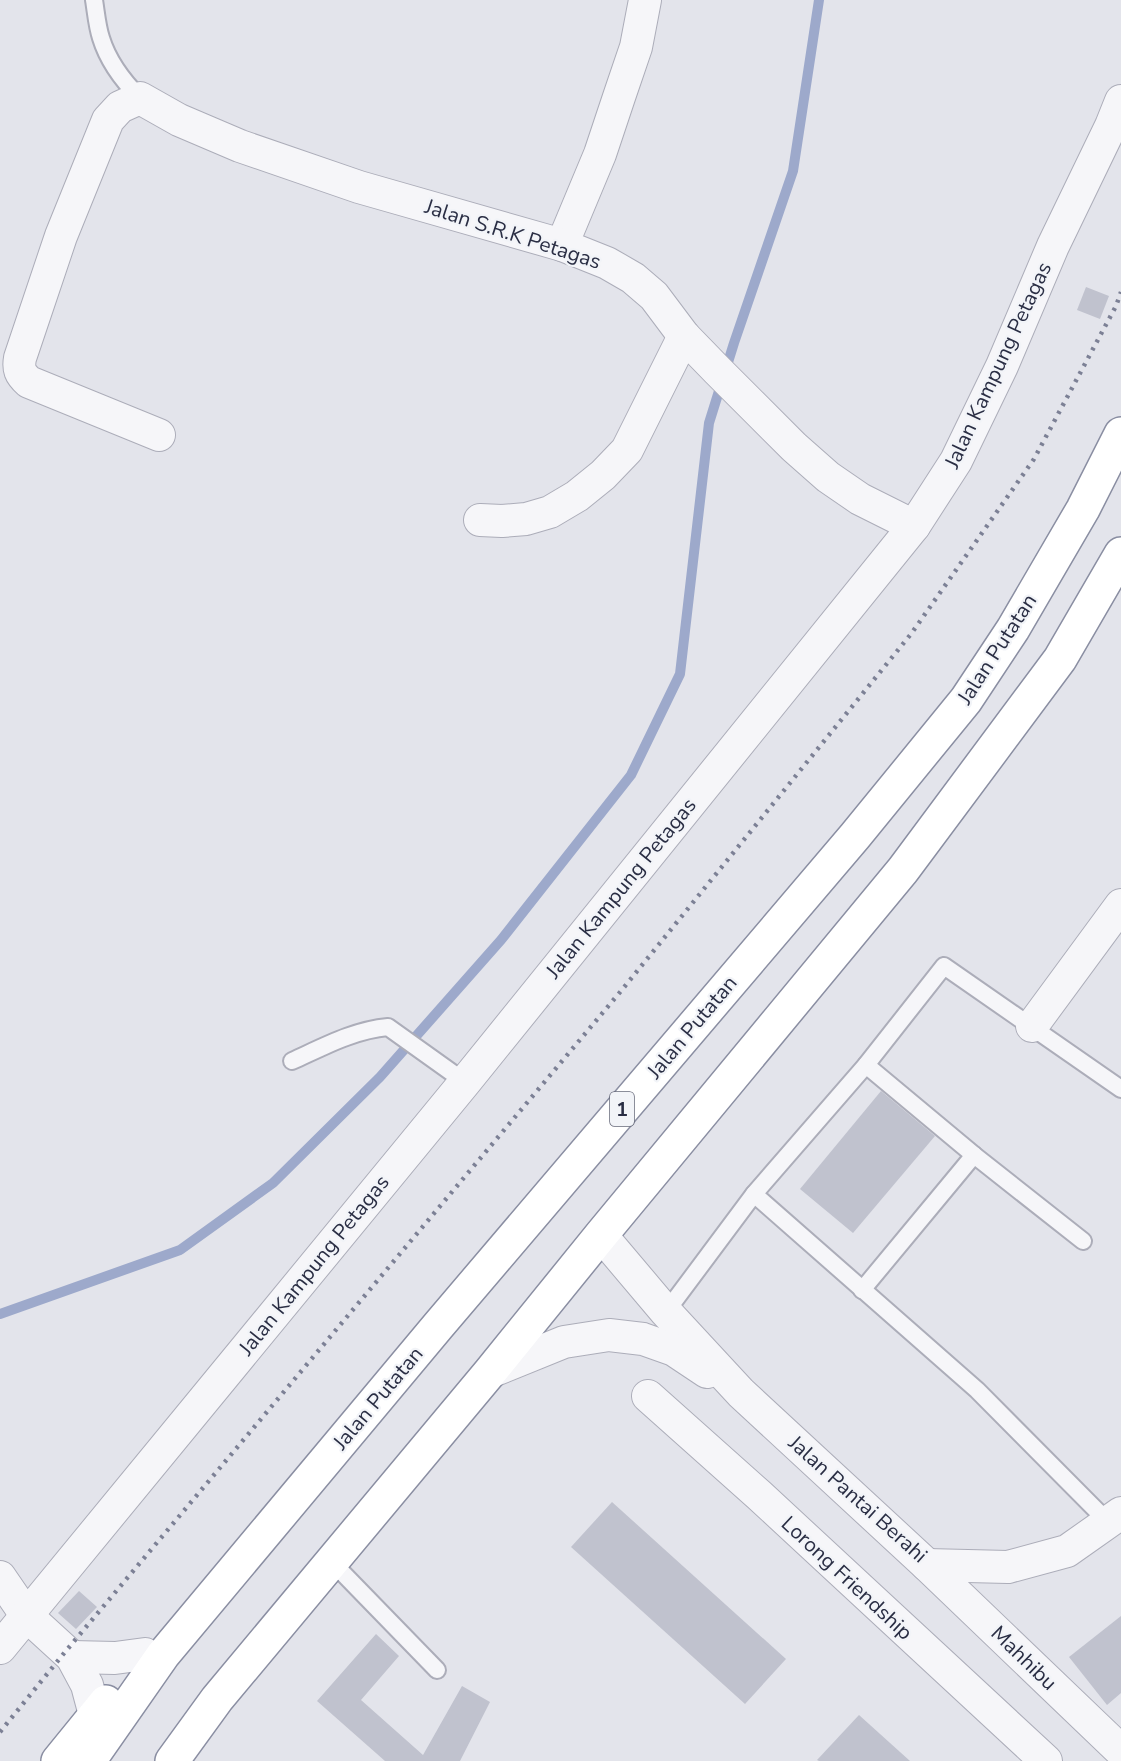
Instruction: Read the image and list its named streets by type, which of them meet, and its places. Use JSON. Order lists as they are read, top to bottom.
{
  "streets": {
    "highway": ["Jalan Putatan", "1"],
    "street": [
      "Jalan S.R.K Petagas",
      "Jalan Kampung Petagas",
      "Jalan Pantai Berahi",
      "Lorong Friendship",
      "Mahhibu"
    ]
  },
  "crossings": [
    ["Jalan S.R.K Petagas", "Jalan Kampung Petagas"],
    ["Jalan Pantai Berahi", "Mahhibu"]
  ]
}
